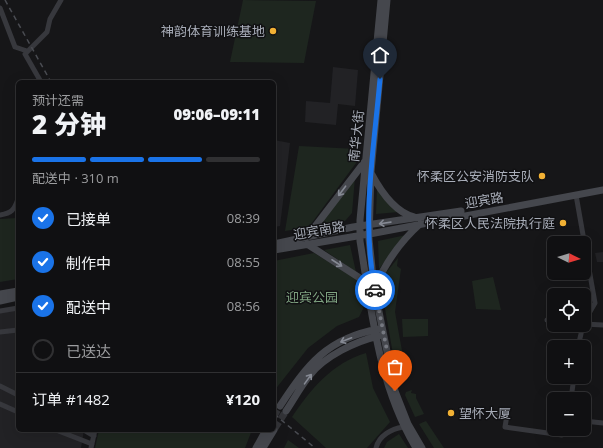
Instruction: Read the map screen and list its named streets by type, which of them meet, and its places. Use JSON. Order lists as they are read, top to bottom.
{
  "streets": {
    "main road": ["南华大街", "迎宾路", "迎宾南路"]
  },
  "crossings": [
    ["南华大街", "迎宾路"],
    ["南华大街", "迎宾南路"],
    ["迎宾路", "迎宾南路"]
  ],
  "parks": ["迎宾公园"],
  "places": [
    "神韵体育训练基地",
    "怀柔区公安消防支队",
    "怀柔区人民法院执行庭",
    "望怀大厦"
  ],
  "north": "right",
  "page": {
    "heading": ["2 分钟", "预计还需", "09:06–09:11"],
    "panel": ["订单 #1482", "¥120"],
    "bar": "配送中 · 310 m",
    "list": [
      ["已接单", "08:39"],
      ["制作中", "08:55"],
      ["配送中", "08:56"],
      "已送达"
    ],
    "map_buttons": ["+", "−"]
  }
}
